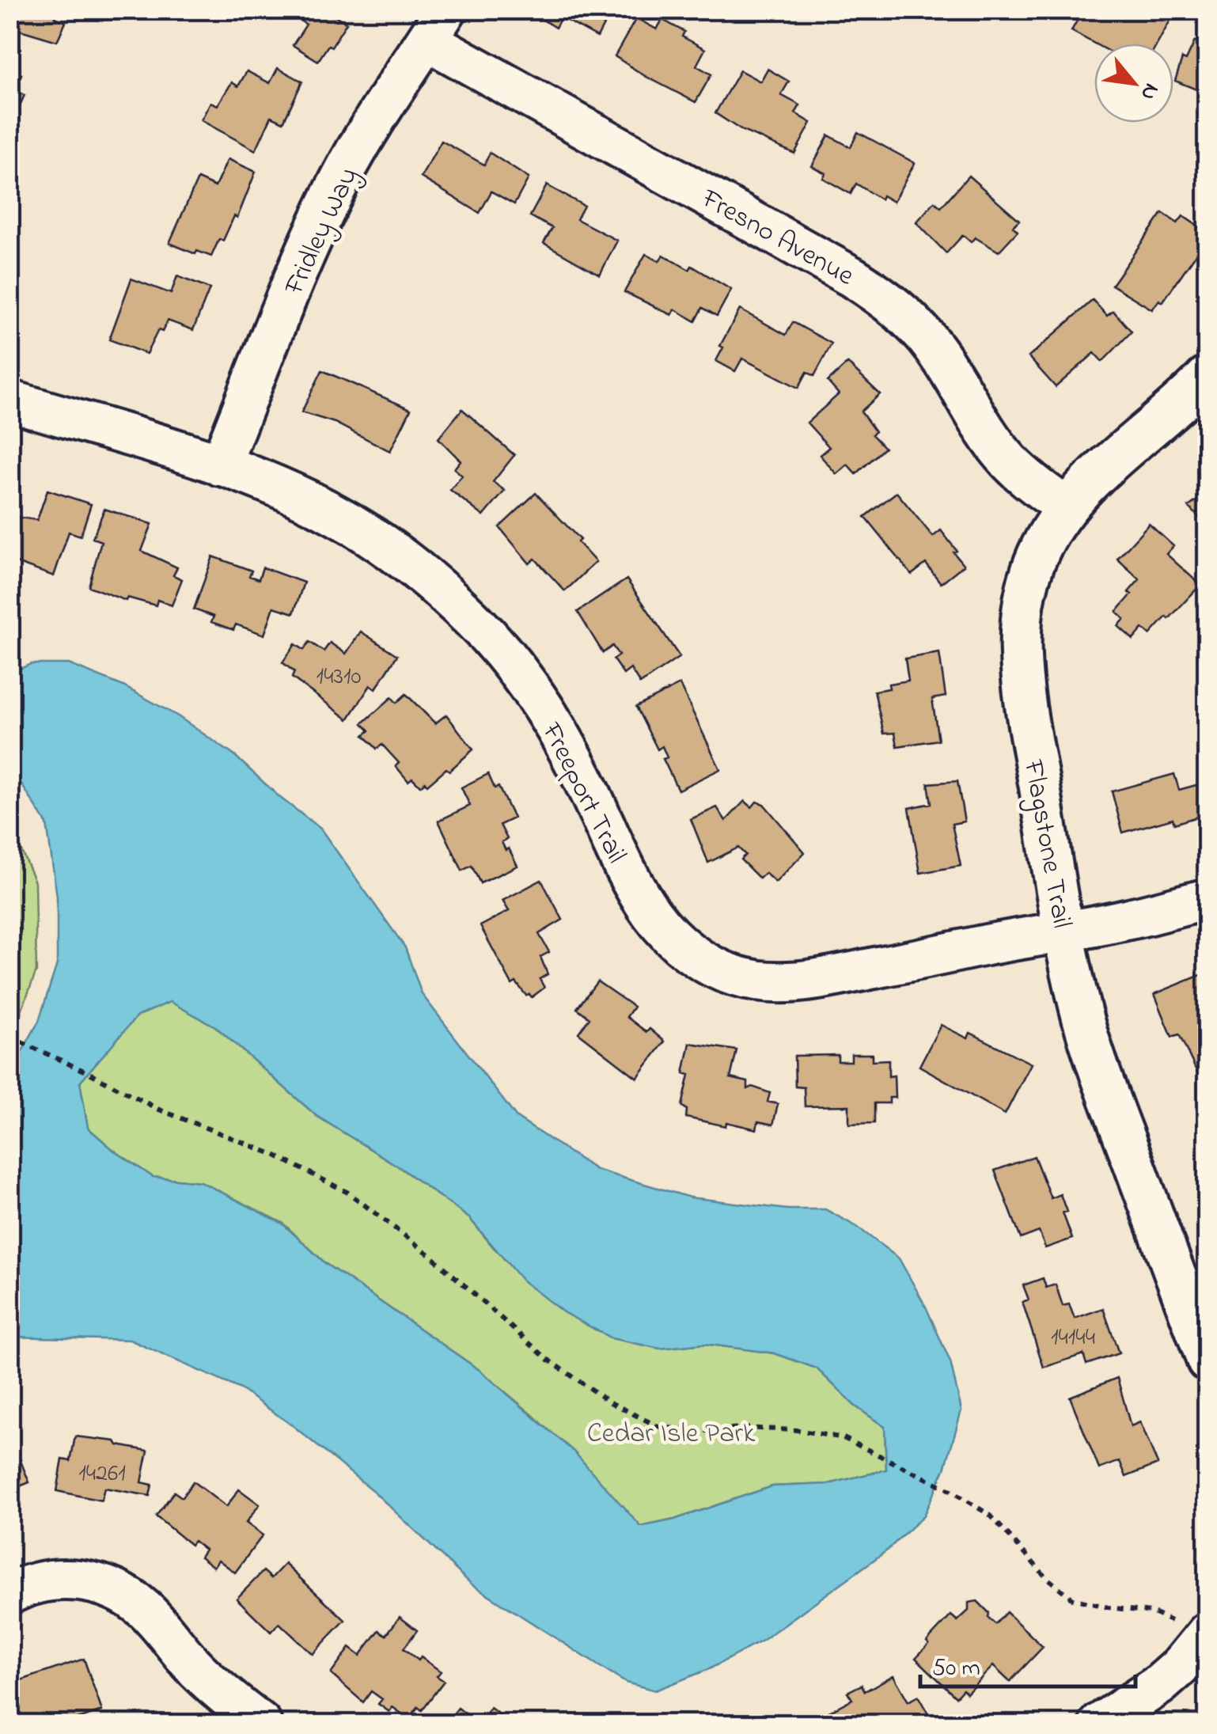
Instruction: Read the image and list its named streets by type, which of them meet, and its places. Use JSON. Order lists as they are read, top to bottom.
{
  "streets": {
    "street": [
      "Fridley Way",
      "Fresno Avenue",
      "Freeport Trail",
      "Flagstone Trail"
    ]
  },
  "crossings": [
    ["Fridley Way", "Fresno Avenue"],
    ["Fridley Way", "Freeport Trail"],
    ["Fresno Avenue", "Flagstone Trail"],
    ["Freeport Trail", "Flagstone Trail"]
  ],
  "parks": ["Cedar Isle Park"],
  "house_numbers": ["14310", "14144", "14261"],
  "scale_bar": "50 m",
  "north": "bottom right"
}
